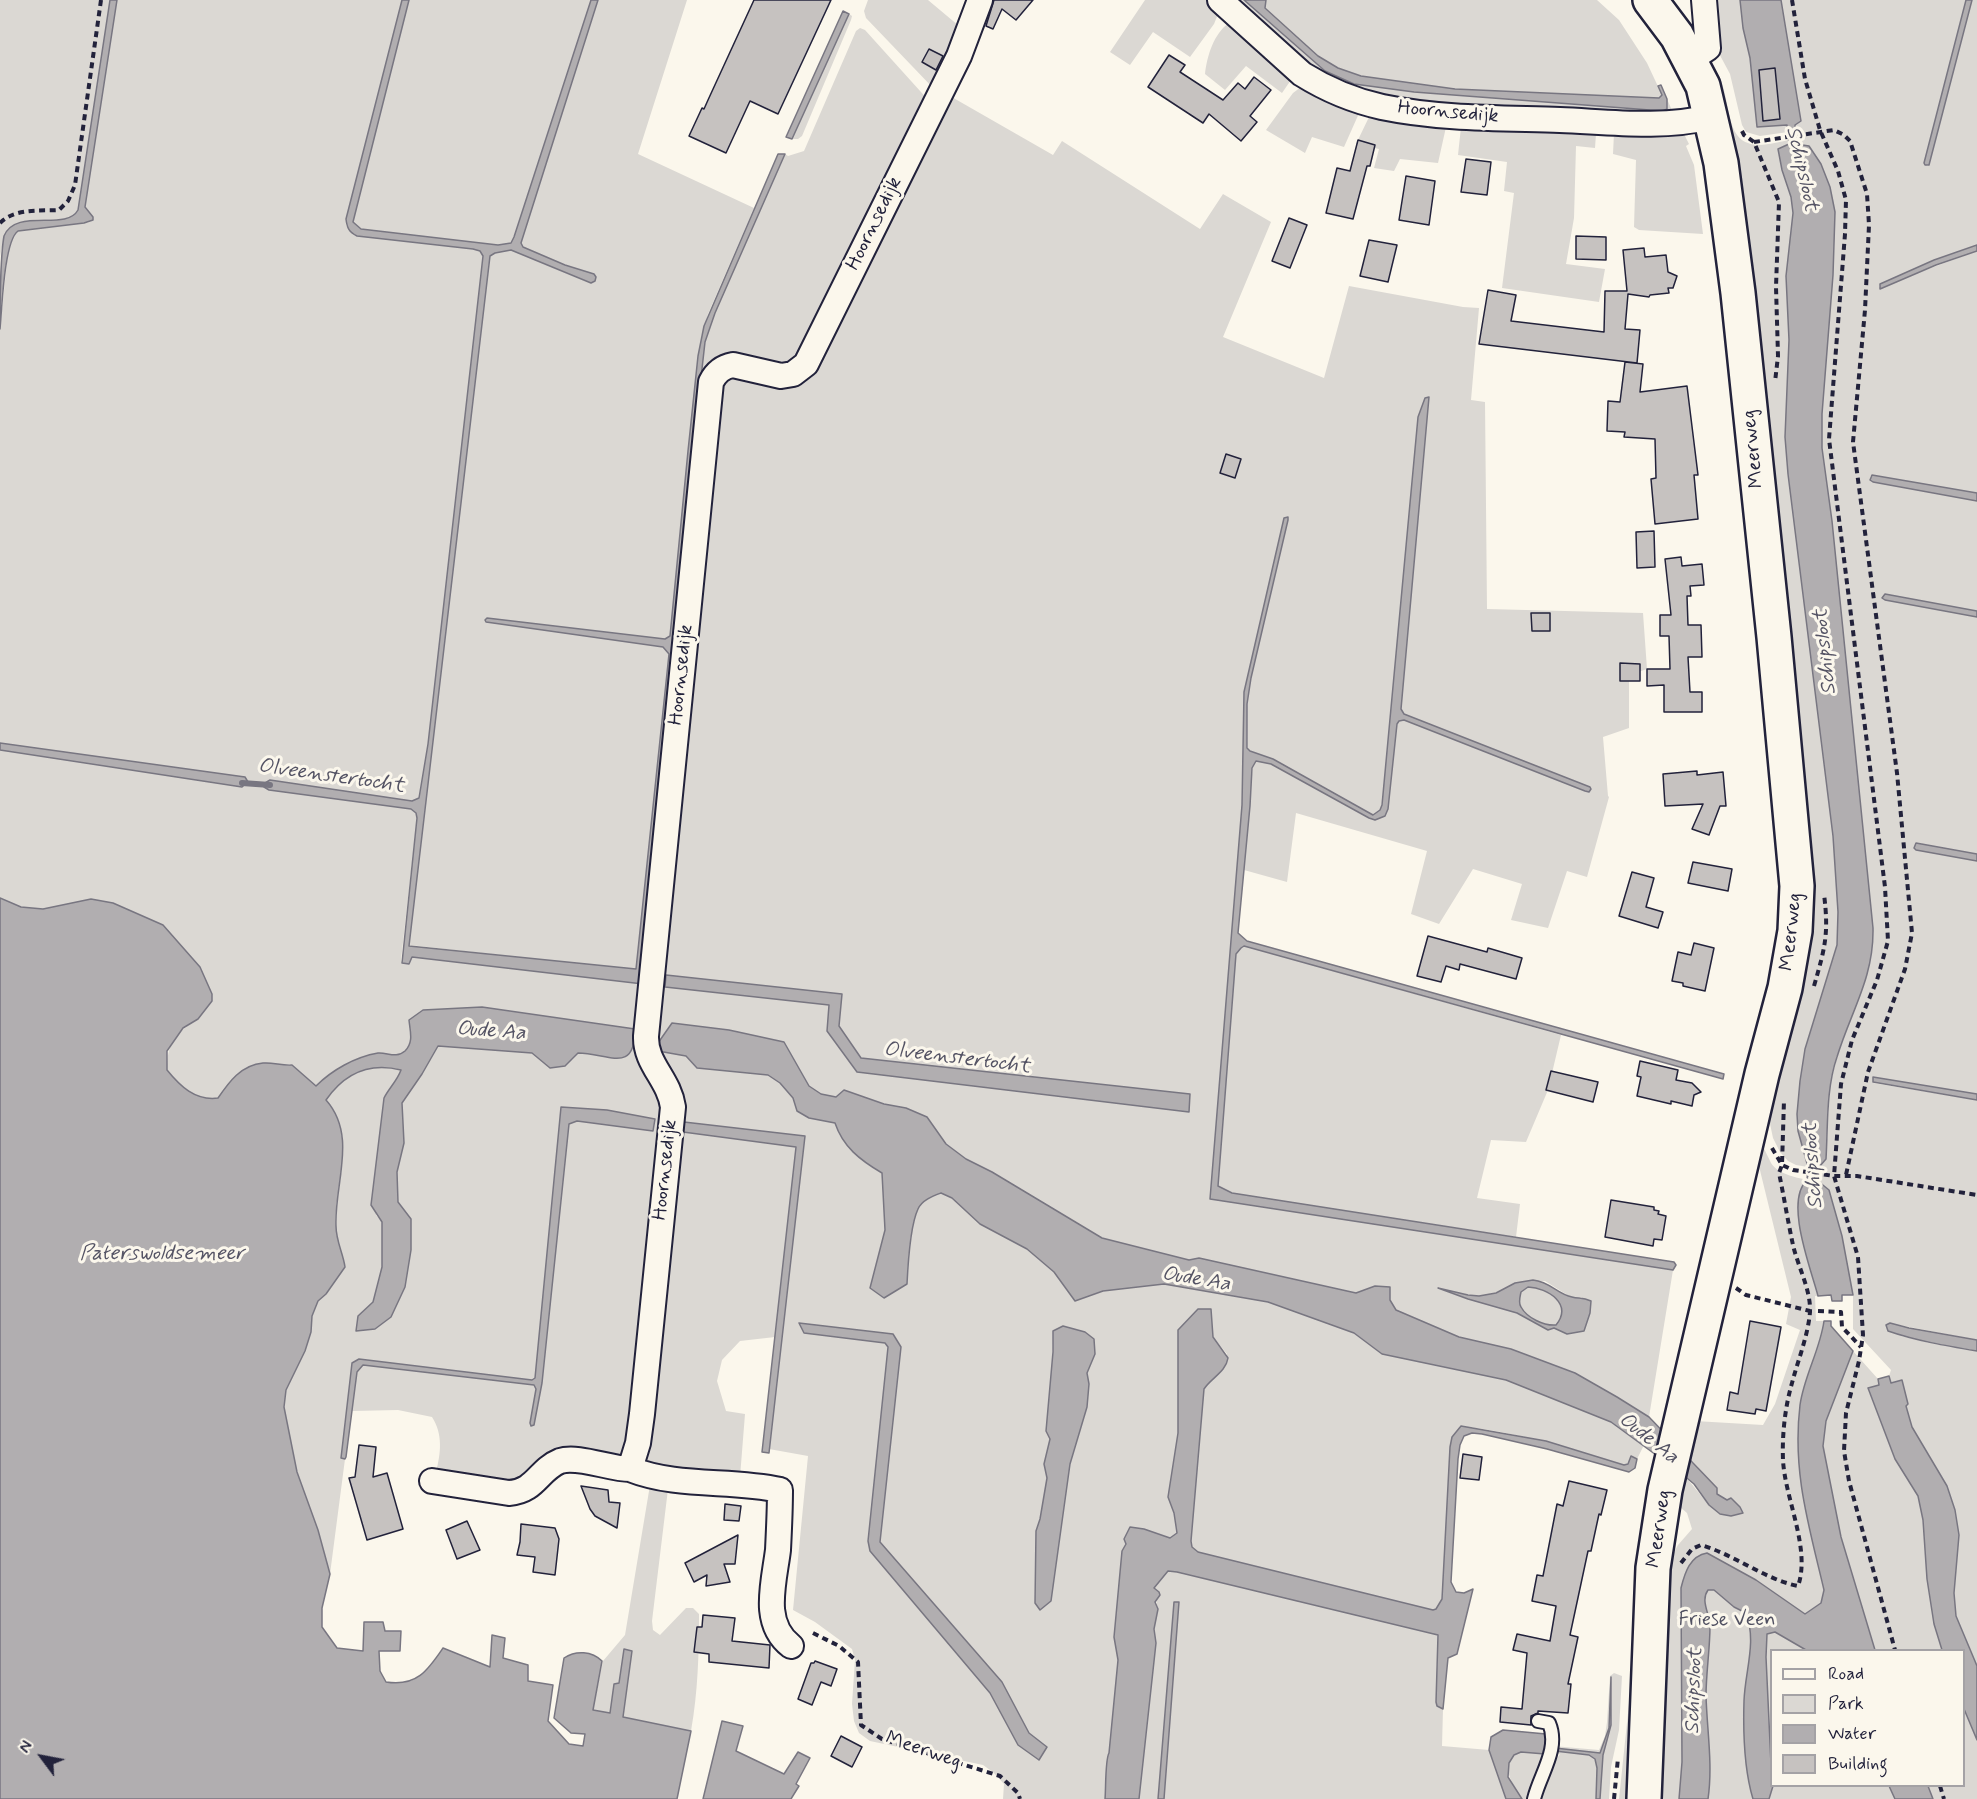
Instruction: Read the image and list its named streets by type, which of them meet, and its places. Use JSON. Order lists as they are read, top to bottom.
{
  "streets": {
    "main road": ["Meerweg"],
    "street": ["Hoornsedijk"]
  },
  "crossings": [
    ["Hoornsedijk", "Meerweg"]
  ],
  "water": [
    "Schipsloot",
    "Olveenstertocht",
    "Oude Aa",
    "Paterswoldsemeer"
  ],
  "parks": ["Friese Veen"],
  "legend": [
    "Road",
    "Park",
    "Water",
    "Building"
  ],
  "north": "top left"
}
